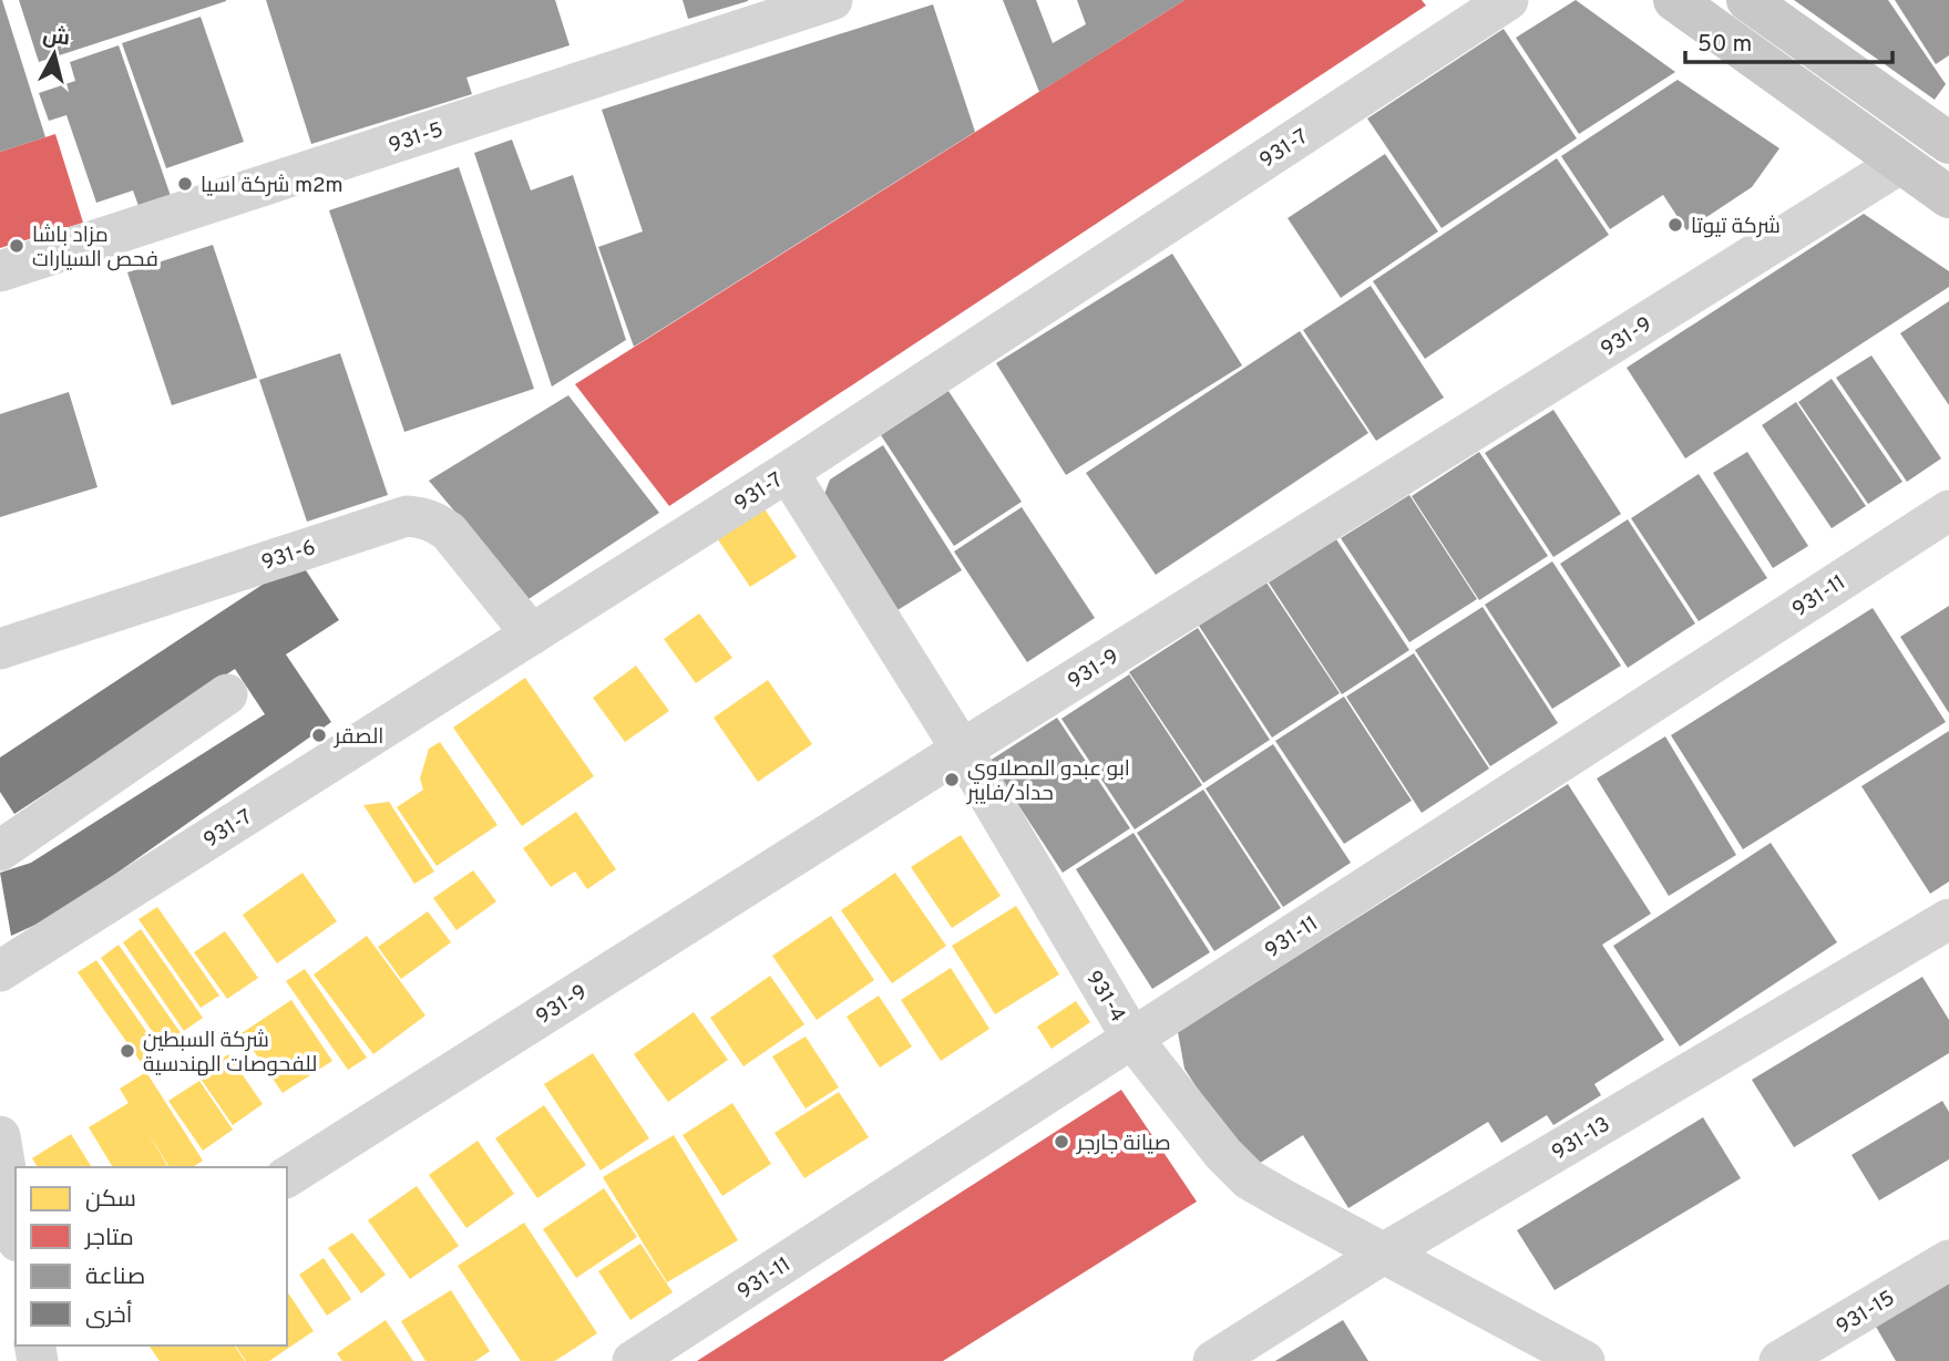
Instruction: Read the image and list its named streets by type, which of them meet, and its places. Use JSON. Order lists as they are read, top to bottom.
{
  "streets": {
    "street": [
      "931-5",
      "931-7",
      "931-9",
      "931-6",
      "931-11",
      "931-4",
      "931-13",
      "931-15"
    ]
  },
  "crossings": [
    ["931-7", "931-6"],
    ["931-7", "931-4"],
    ["931-9", "931-4"],
    ["931-11", "931-4"],
    ["931-4", "931-13"]
  ],
  "places": [
    "شركة اسيا m2m",
    "شركة تيوتا",
    "مزاد باشا فحص السيارات",
    "الصقر",
    "ابو عبدو المصلاوي حداد/فايبر",
    "شركة السبطين للفحوصات الهندسية",
    "صيانة جارجر"
  ],
  "legend": [
    "سكن",
    "متاجر",
    "صناعة",
    "أخرى"
  ],
  "scale_bar": "50 m",
  "north": "top"
}
